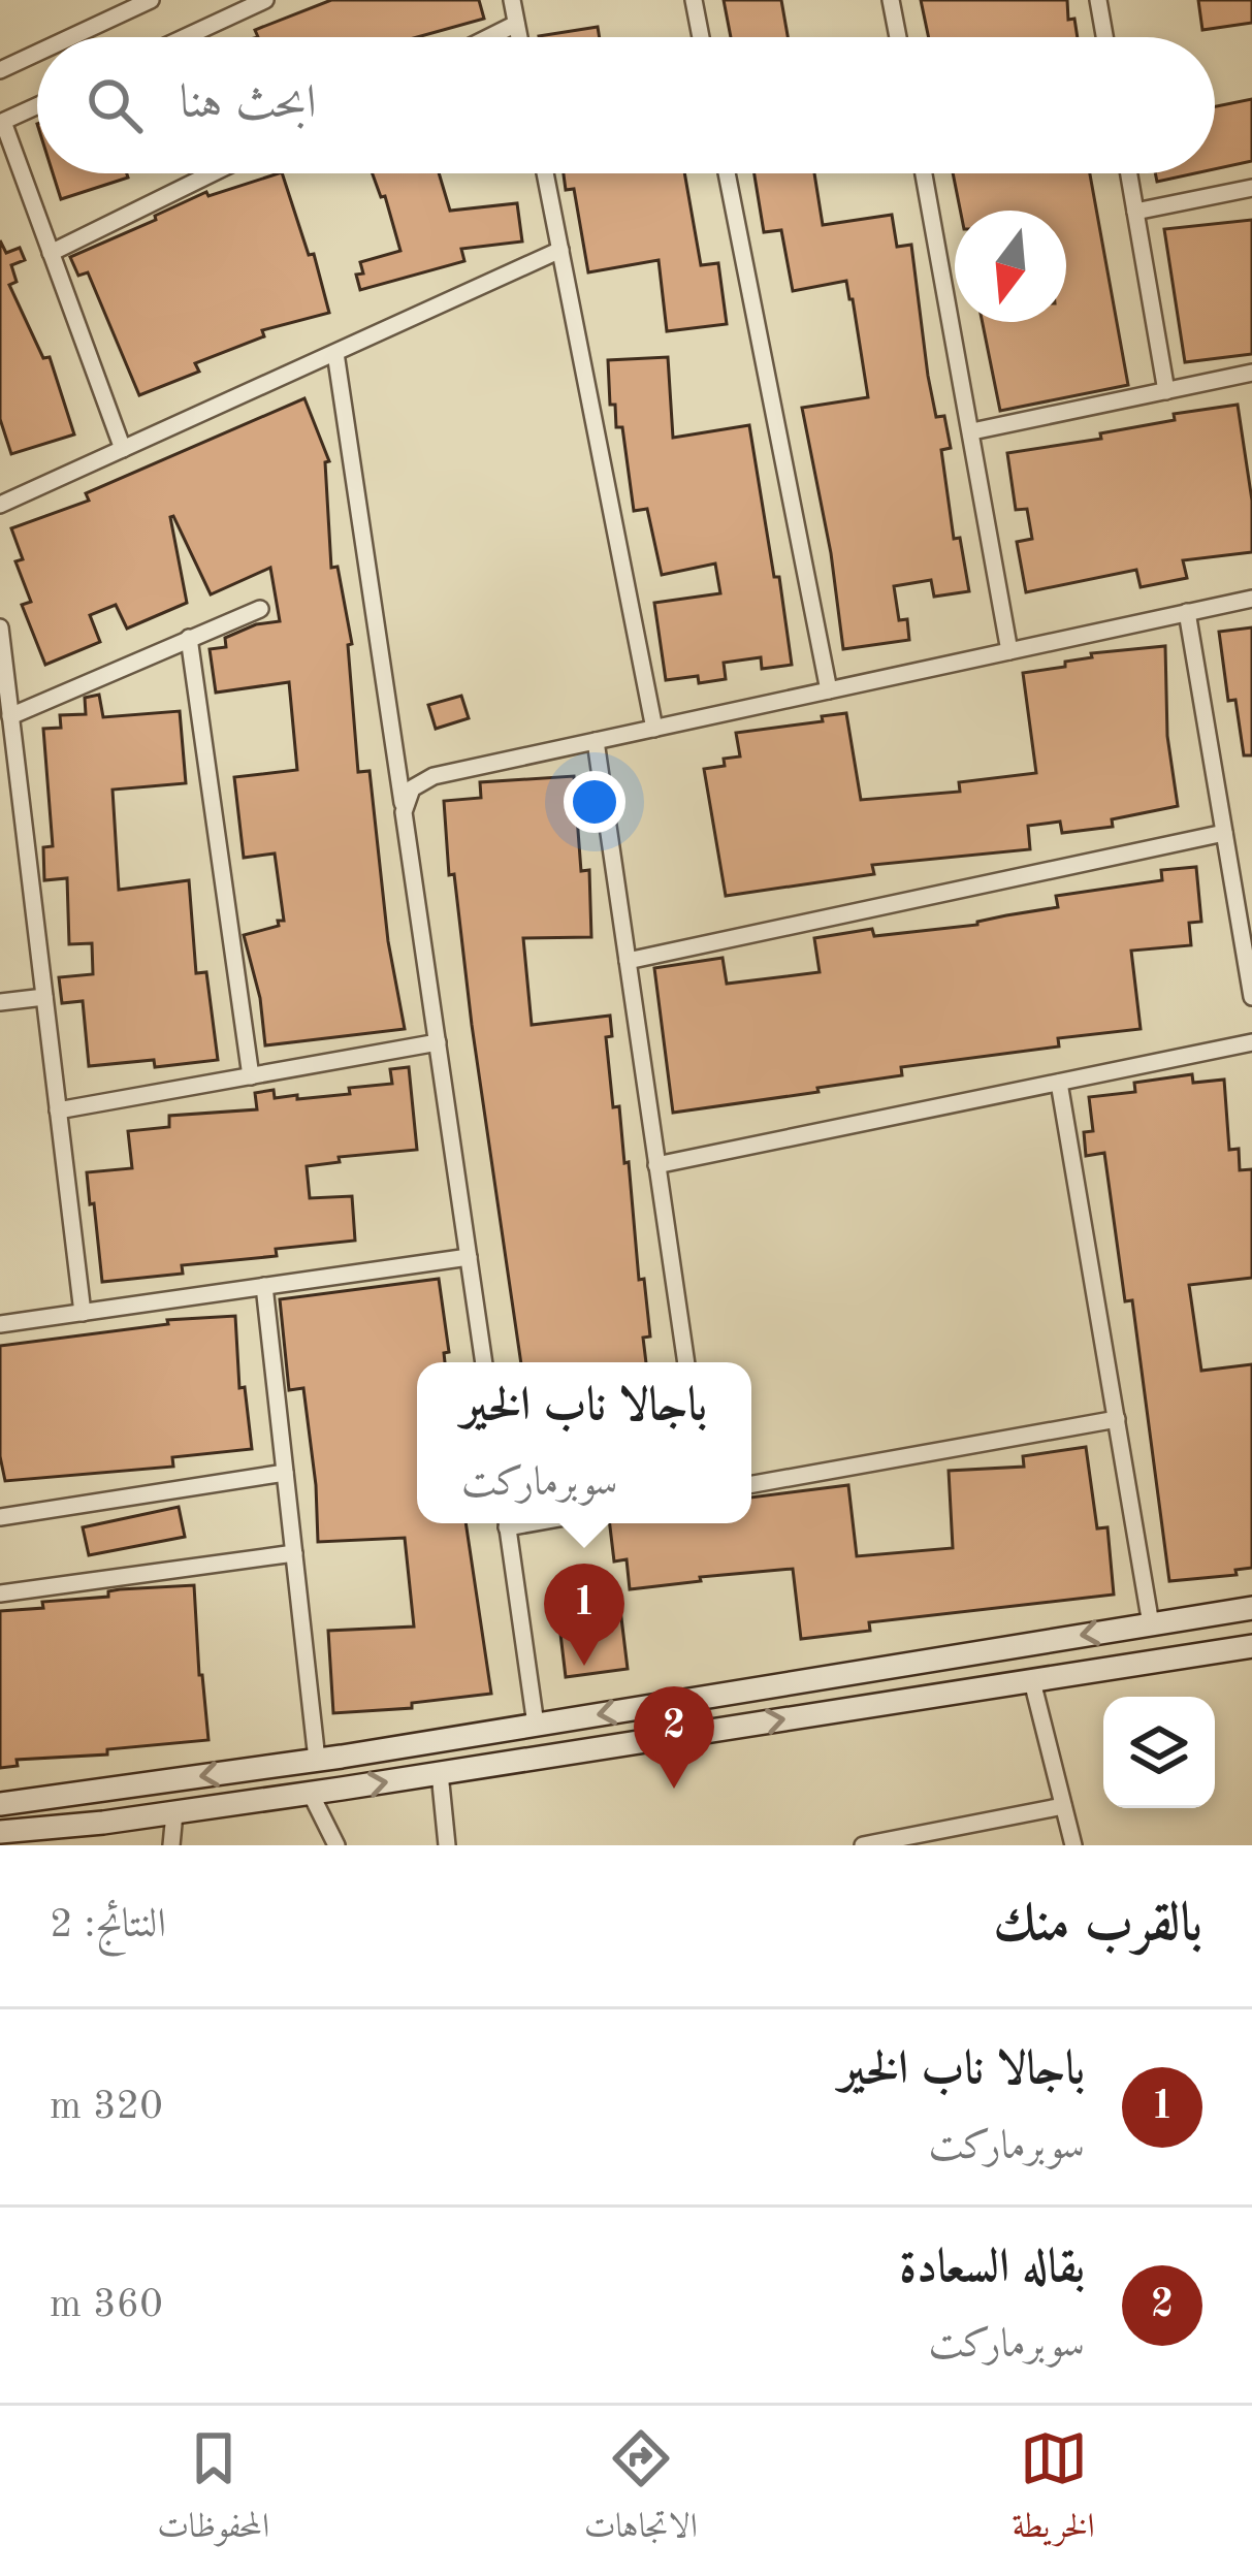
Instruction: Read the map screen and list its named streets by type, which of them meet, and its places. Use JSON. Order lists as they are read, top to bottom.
{
  "north": "bottom",
  "page": {
    "search": "ابحث هنا",
    "popup": ["باجالا ناب الخير", "سوبرماركت"],
    "pins": ["1", "2"],
    "heading": ["بالقرب منك", "النتائج: 2"],
    "list": [
      {
        "mark": "1",
        "name": "باجالا ناب الخير",
        "note": "سوبرماركت",
        "value": "320 m"
      },
      {
        "mark": "2",
        "name": "بقاله السعادة",
        "note": "سوبرماركت",
        "value": "360 m"
      }
    ],
    "nav": ["الخريطة", "الاتجاهات", "المحفوظات"]
  }
}
